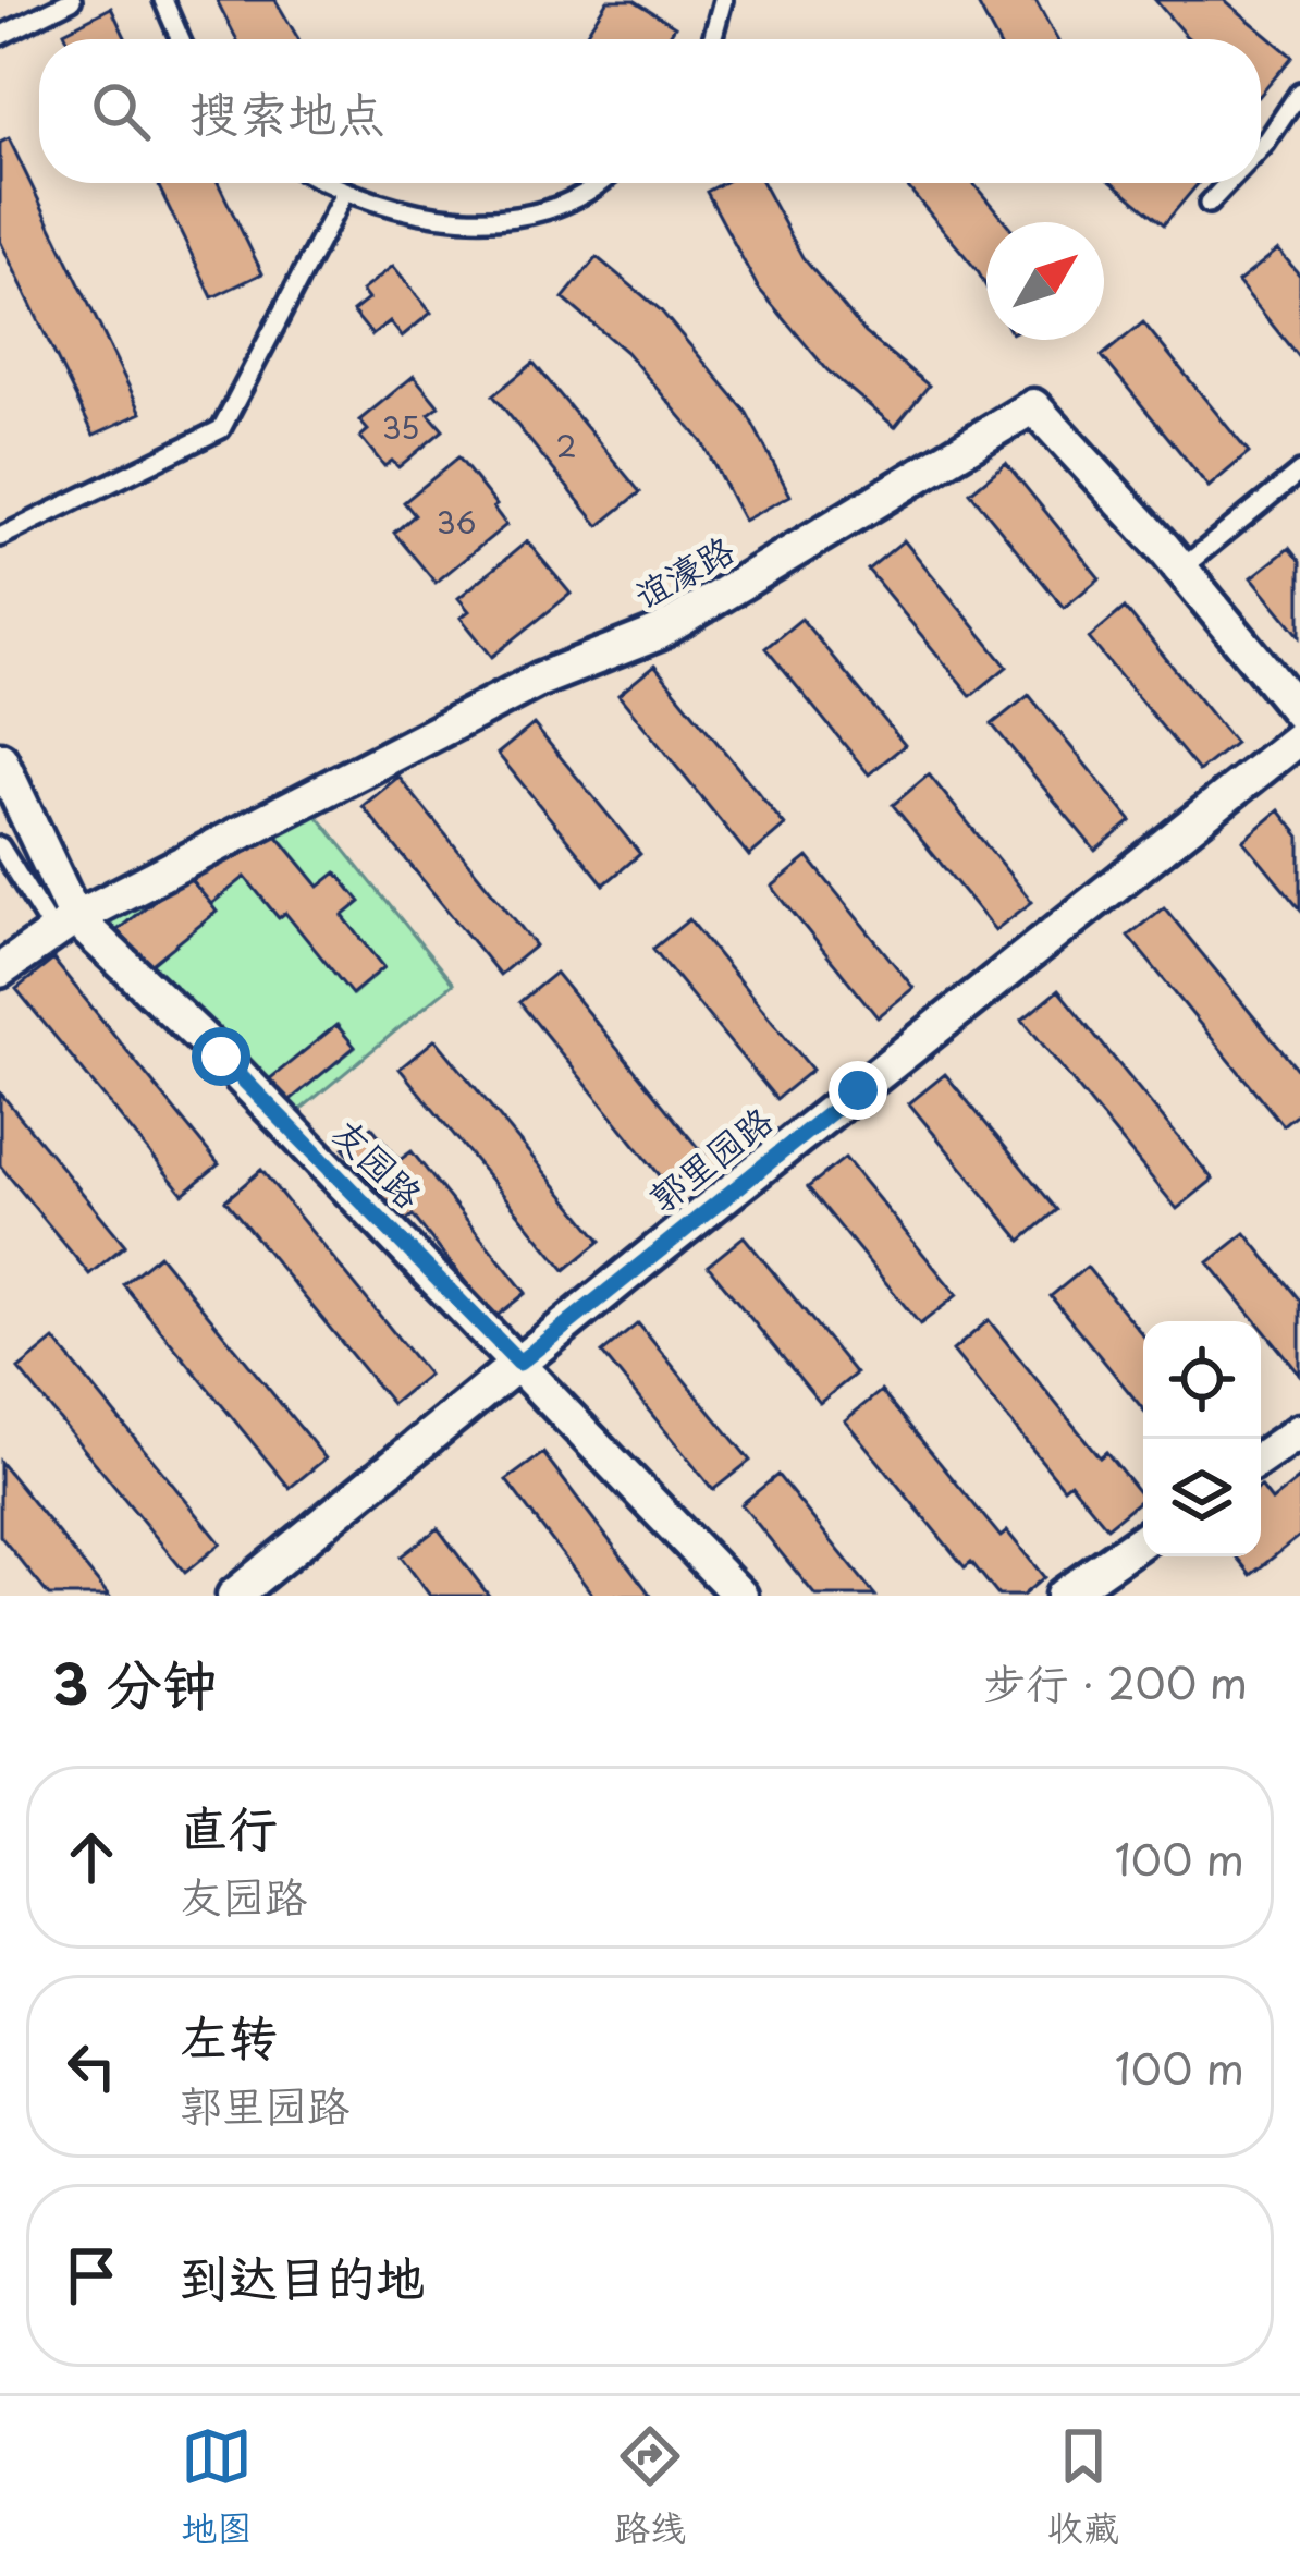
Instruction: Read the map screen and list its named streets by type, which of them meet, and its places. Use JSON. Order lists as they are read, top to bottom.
{
  "streets": {
    "street": ["谊濠路", "郭里园路", "友园路"]
  },
  "crossings": [
    ["谊濠路", "友园路"],
    ["郭里园路", "友园路"]
  ],
  "house_numbers": ["35", "2", "36"],
  "north": "top right",
  "page": {
    "search": "搜索地点",
    "heading": ["3 分钟", "步行 · 200 m"],
    "list": [
      ["直行", "友园路", "100 m"],
      ["左转", "郭里园路", "100 m"],
      "到达目的地"
    ],
    "nav": ["地图", "路线", "收藏"]
  }
}
